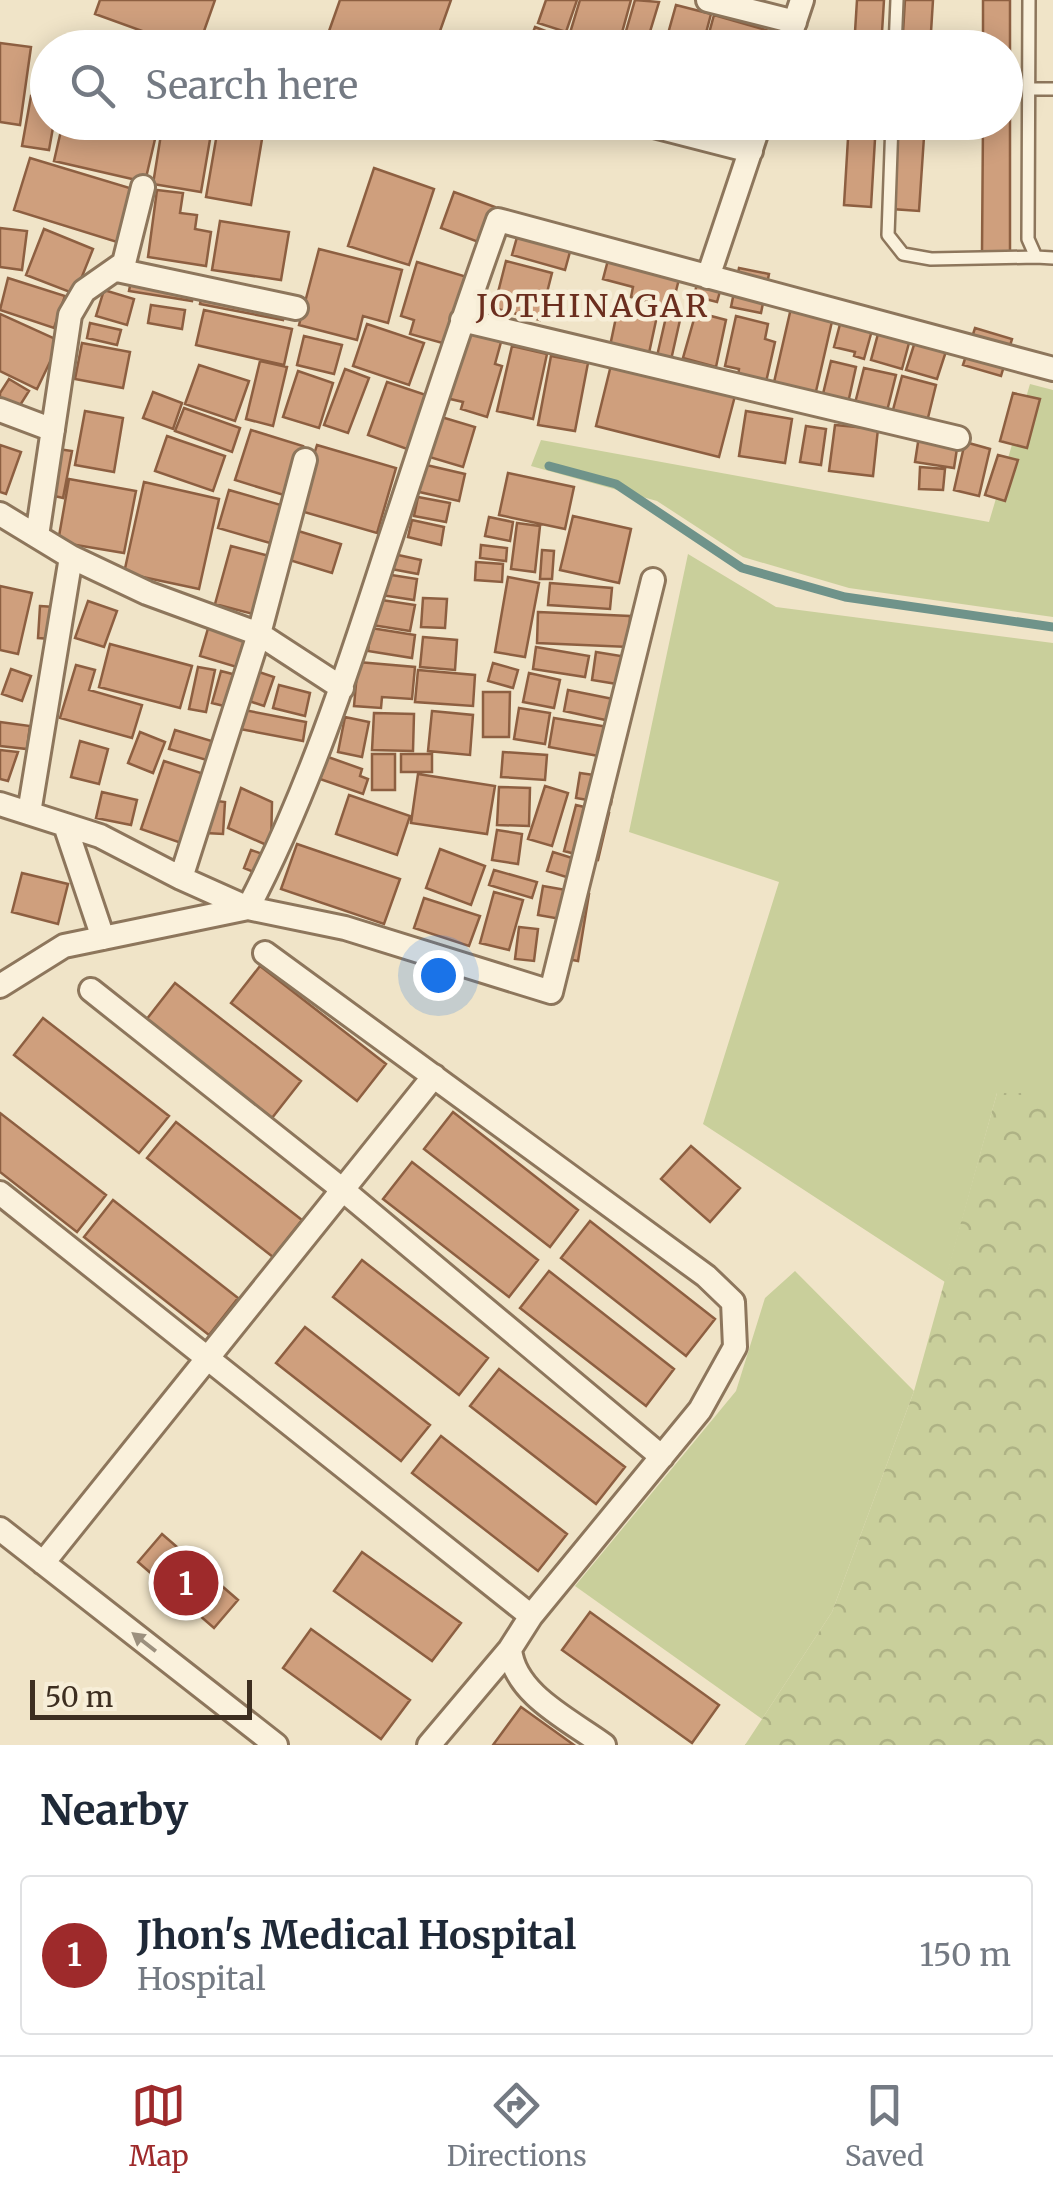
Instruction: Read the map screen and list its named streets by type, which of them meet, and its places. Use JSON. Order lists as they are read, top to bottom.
{
  "districts": ["JOTHINAGAR"],
  "scale_bar": "50 m",
  "page": {
    "search": "Search here",
    "pins": "1",
    "scale": "50 m",
    "heading": "Nearby",
    "list": [
      {
        "mark": "1",
        "name": "Jhon's Medical Hospital",
        "note": "Hospital",
        "value": "150 m"
      }
    ],
    "nav": ["Map", "Directions", "Saved"]
  }
}
